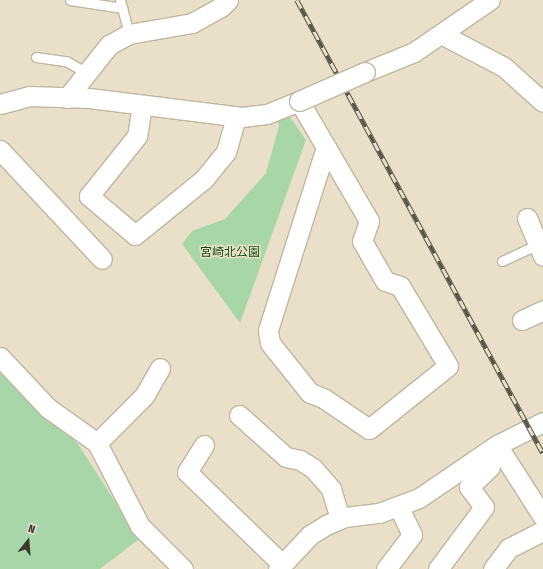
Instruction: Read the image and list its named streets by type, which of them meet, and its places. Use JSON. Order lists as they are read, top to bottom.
{
  "parks": ["宮崎北公園"],
  "north": "top"
}
